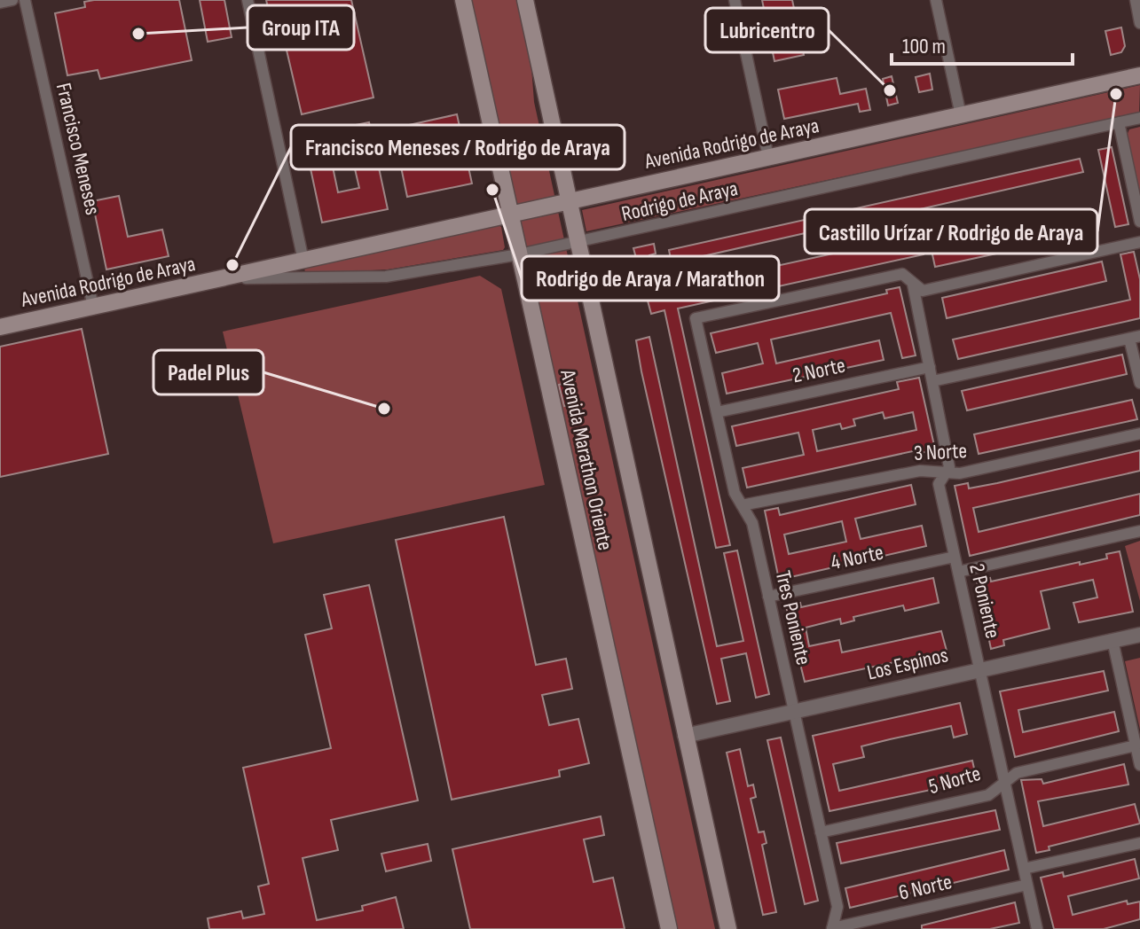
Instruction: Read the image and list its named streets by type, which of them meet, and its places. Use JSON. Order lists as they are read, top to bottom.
{
  "streets": {
    "main road": ["Avenida Rodrigo de Araya", "Avenida Marathon Oriente"],
    "street": [
      "Francisco Meneses",
      "Rodrigo de Araya",
      "2 Norte",
      "3 Norte",
      "4 Norte",
      "2 Poniente",
      "Tres Poniente",
      "Los Espinos",
      "5 Norte",
      "6 Norte"
    ]
  },
  "crossings": [
    ["Avenida Rodrigo de Araya", "Francisco Meneses"],
    ["Avenida Rodrigo de Araya", "Rodrigo de Araya"],
    ["Avenida Rodrigo de Araya", "Avenida Marathon Oriente"],
    ["Rodrigo de Araya", "Avenida Marathon Oriente"],
    ["2 Norte", "2 Poniente"],
    ["2 Norte", "Tres Poniente"],
    ["3 Norte", "2 Poniente"],
    ["3 Norte", "Tres Poniente"],
    ["Avenida Marathon Oriente", "Los Espinos"],
    ["4 Norte", "2 Poniente"],
    ["4 Norte", "Tres Poniente"],
    ["2 Poniente", "Tres Poniente"],
    ["2 Poniente", "Los Espinos"],
    ["2 Poniente", "5 Norte"],
    ["2 Poniente", "6 Norte"],
    ["Tres Poniente", "Los Espinos"],
    ["Tres Poniente", "5 Norte"],
    ["Tres Poniente", "6 Norte"]
  ],
  "places": [
    "Group ITA",
    "Lubricentro",
    "Castillo Urízar / Rodrigo de Araya",
    "Rodrigo de Araya / Marathon",
    "Francisco Meneses / Rodrigo de Araya",
    "Padel Plus"
  ],
  "scale_bar": "100 m"
}
